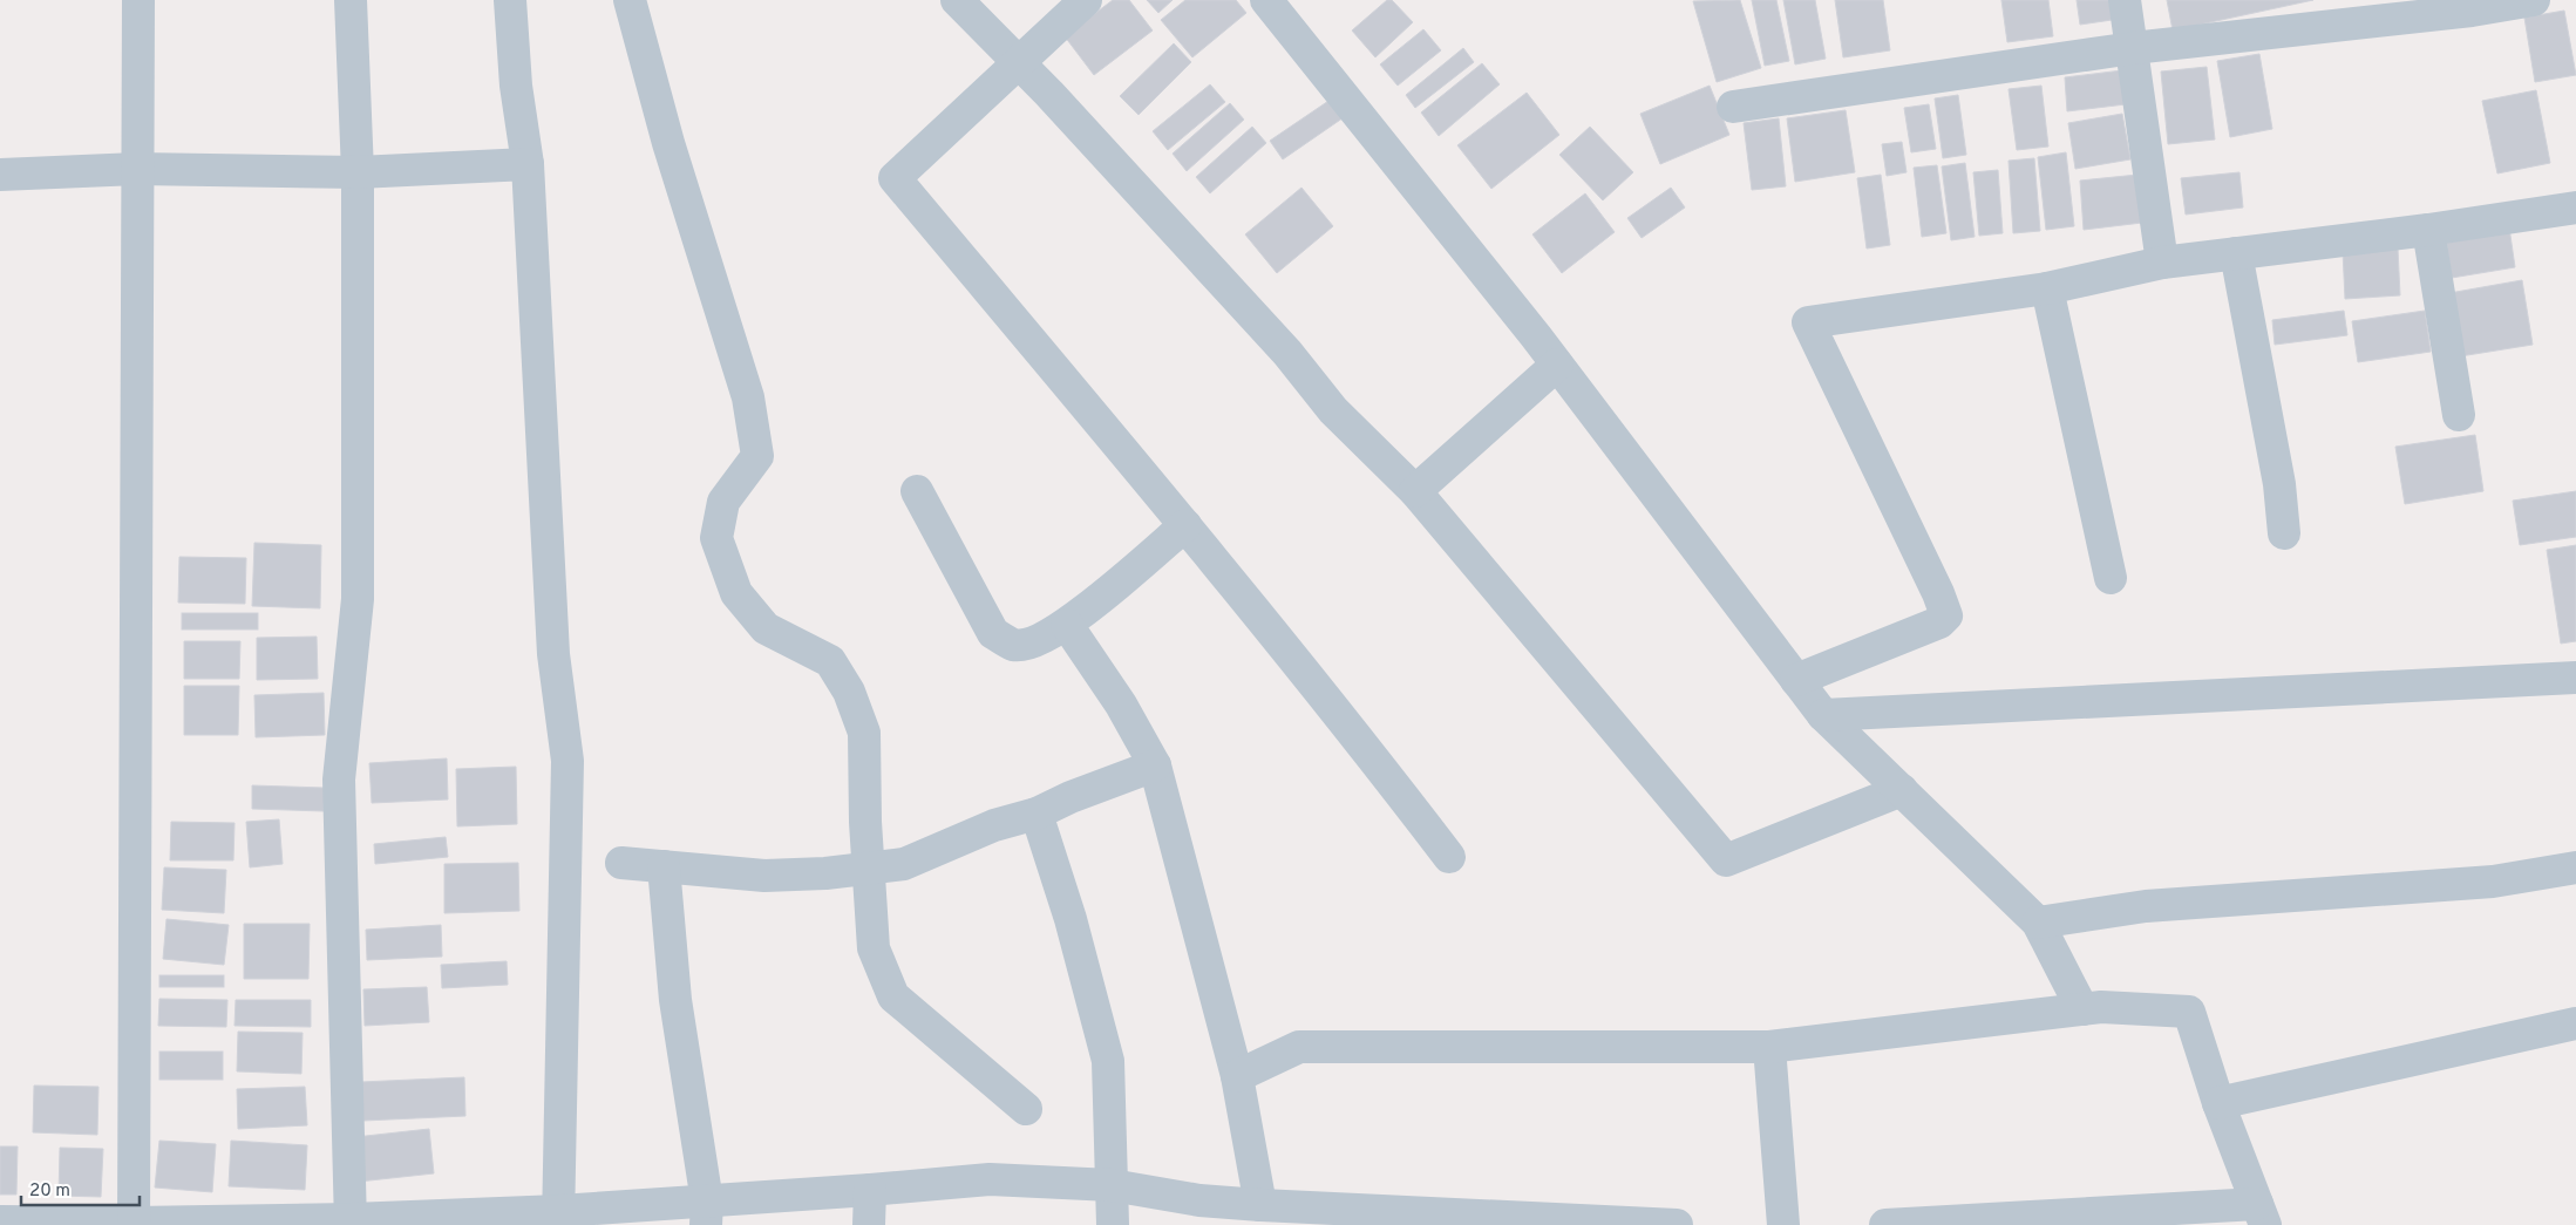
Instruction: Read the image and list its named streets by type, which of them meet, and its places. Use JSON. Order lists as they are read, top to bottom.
{
  "scale_bar": "20 m"
}
